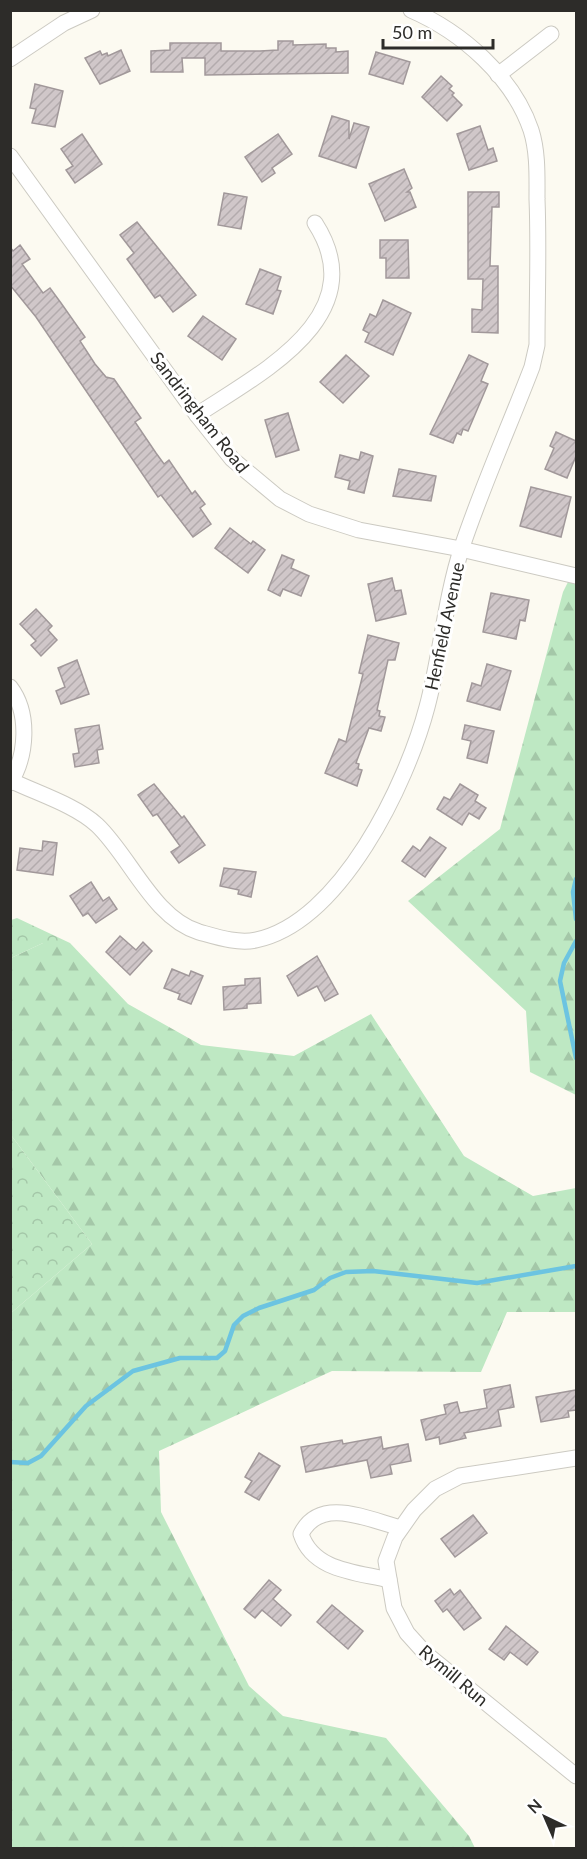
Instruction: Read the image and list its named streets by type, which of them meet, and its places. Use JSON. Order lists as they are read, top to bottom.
{
  "streets": {
    "street": ["Sandringham Road", "Henfield Avenue", "Rymill Run"]
  },
  "crossings": [
    ["Sandringham Road", "Henfield Avenue"]
  ],
  "scale_bar": "50 m",
  "north": "top left"
}
